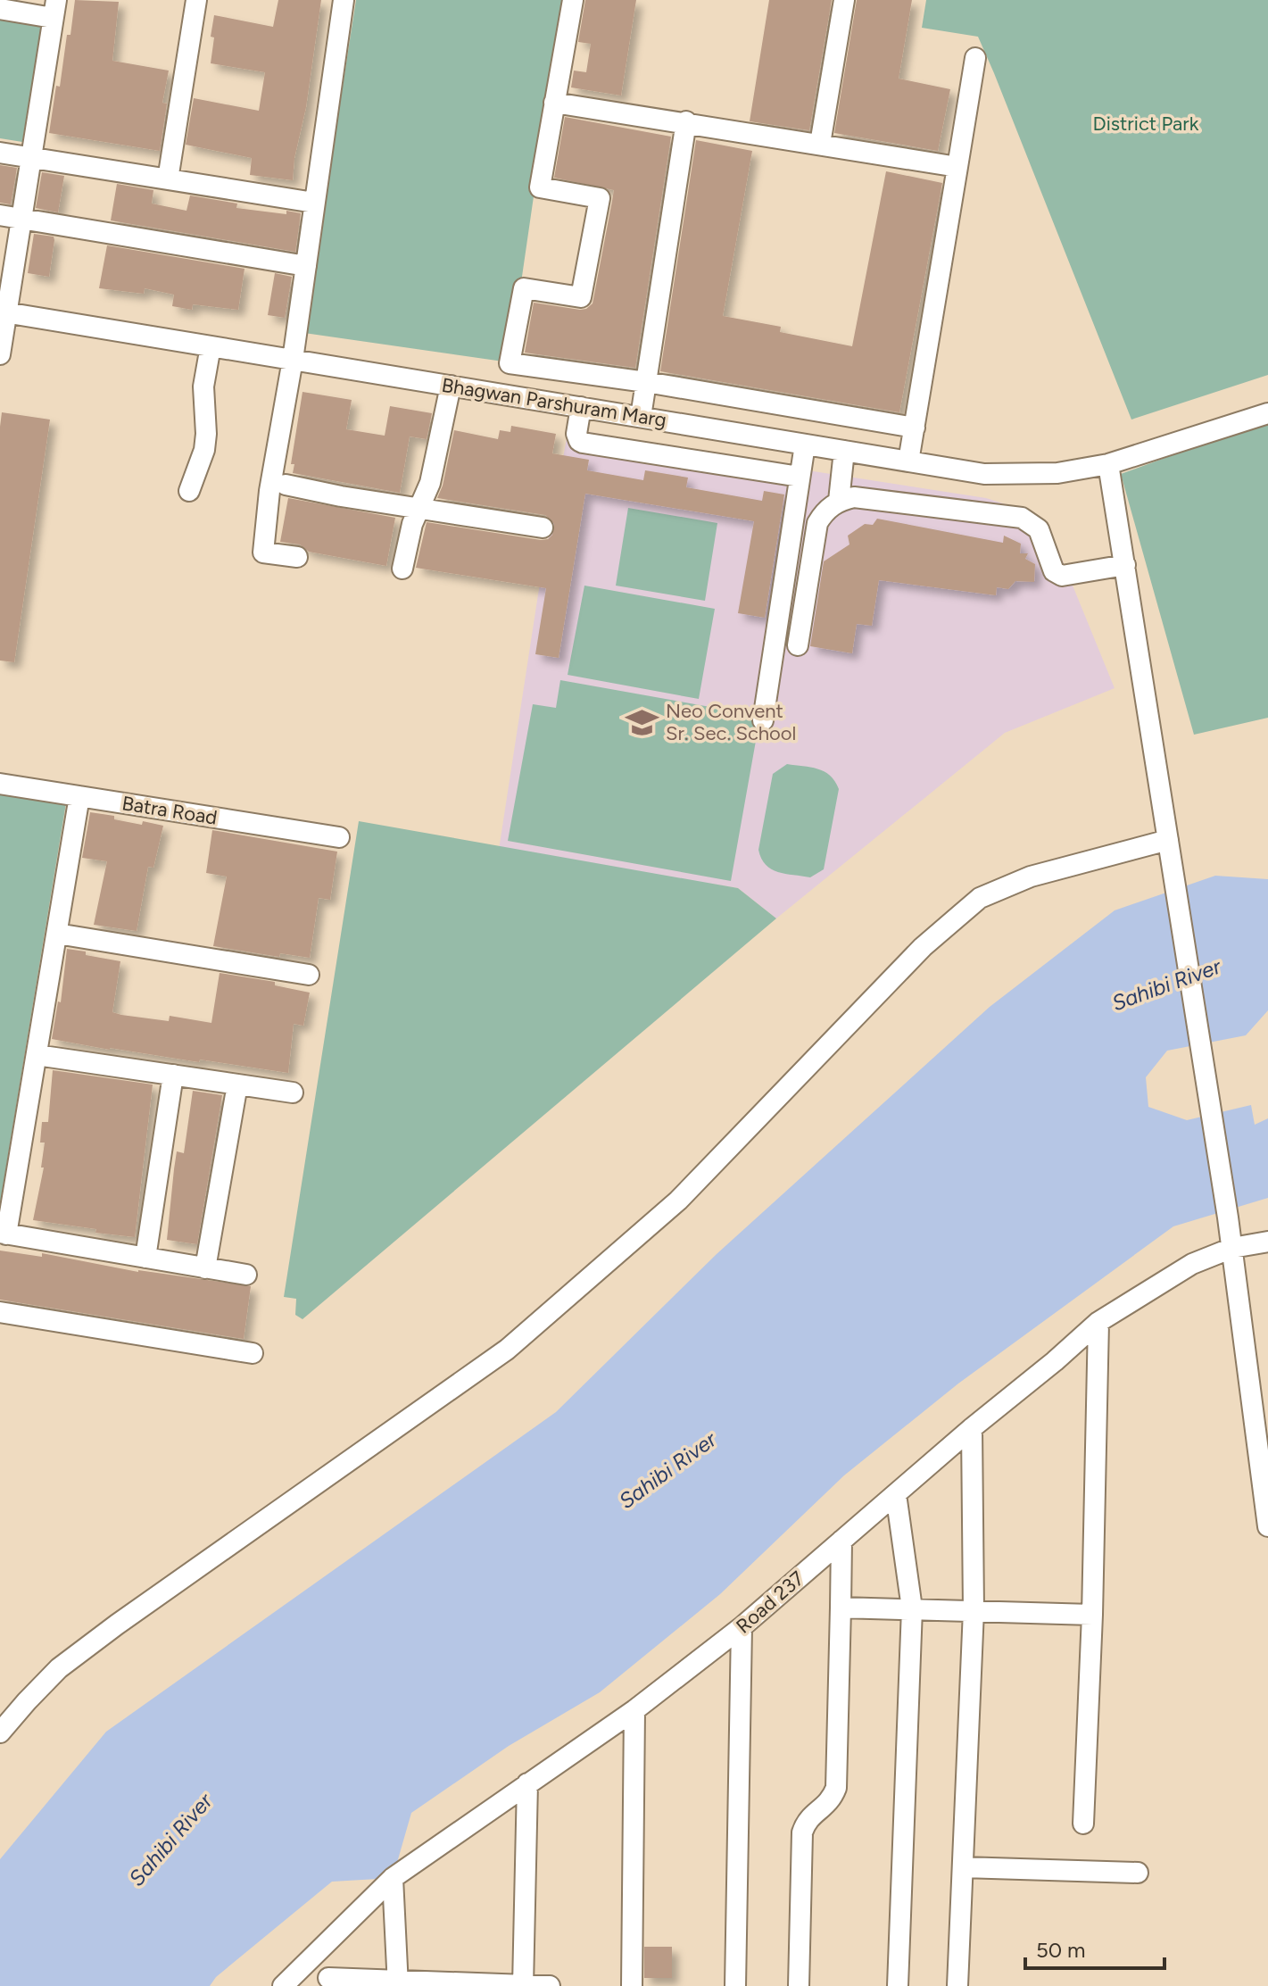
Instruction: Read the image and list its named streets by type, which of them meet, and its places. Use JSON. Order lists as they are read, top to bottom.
{
  "streets": {
    "street": ["Bhagwan Parshuram Marg", "Batra Road", "Road 237"]
  },
  "water": ["Sahibi River"],
  "parks": ["District Park"],
  "places": {
    "school or university": ["Neo Convent Sr. Sec. School"]
  },
  "scale_bar": "50 m"
}
